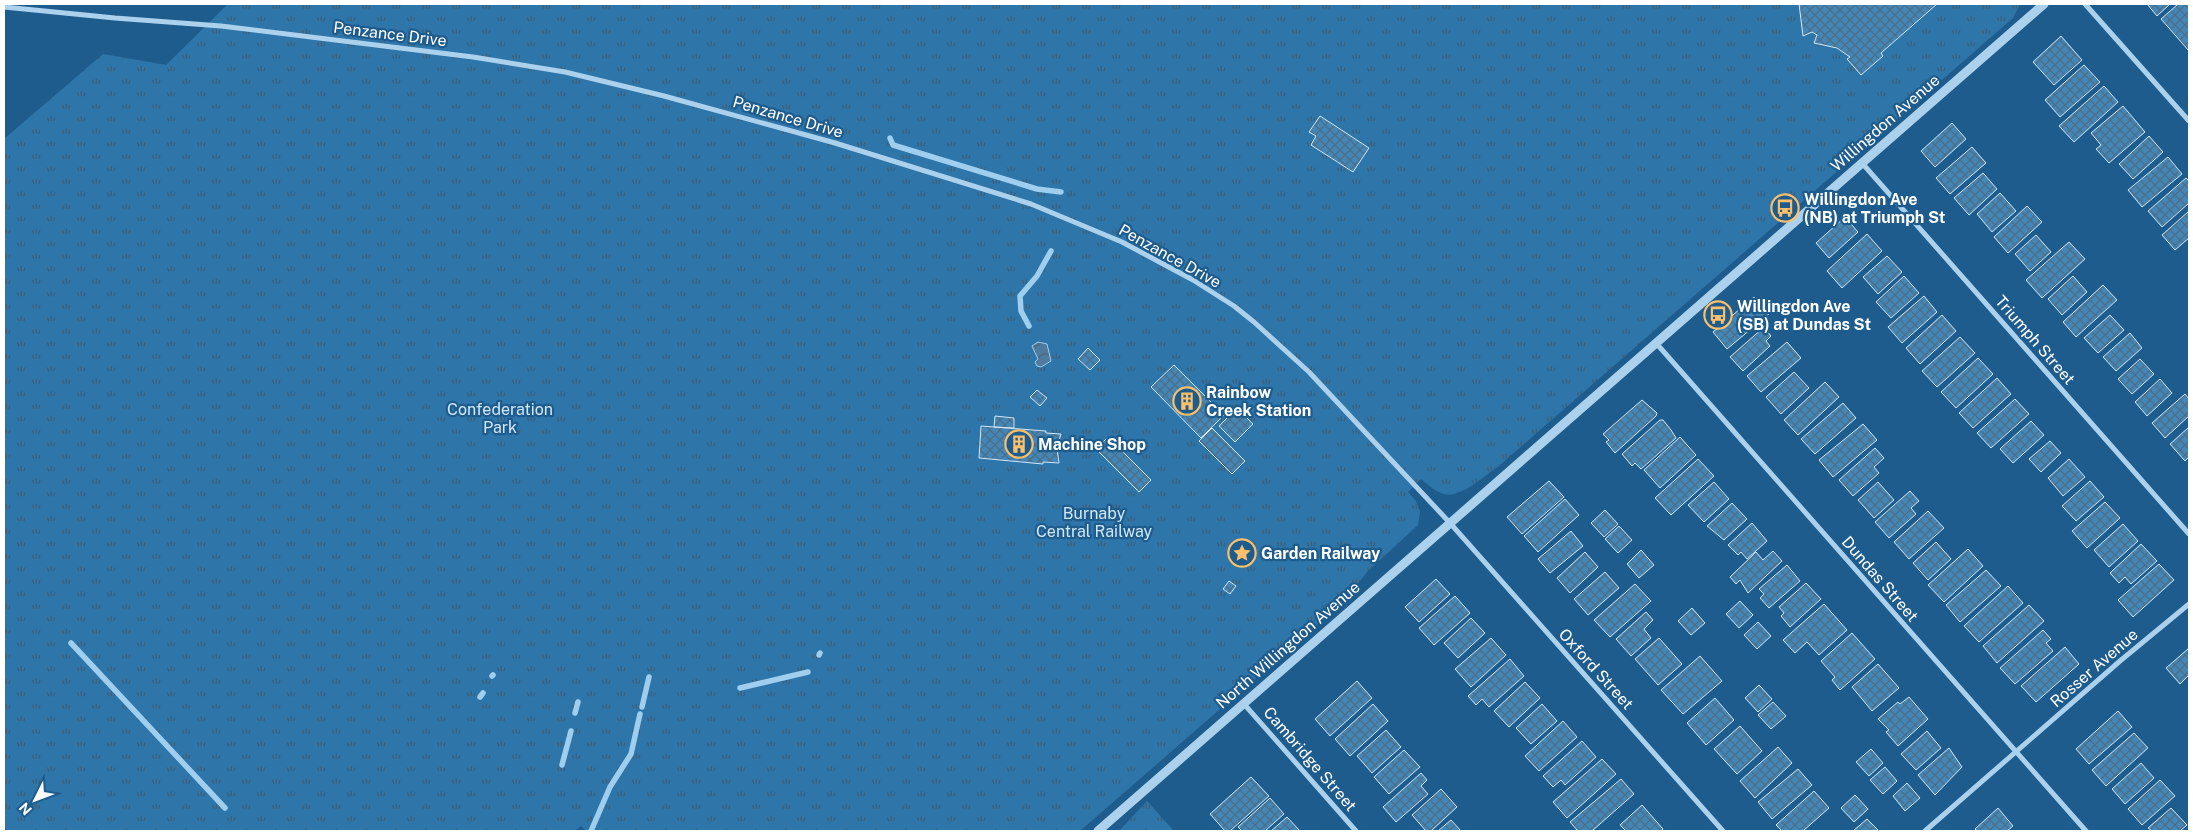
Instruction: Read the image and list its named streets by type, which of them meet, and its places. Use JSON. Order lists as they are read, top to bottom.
{
  "streets": {
    "street": [
      "Penzance Drive",
      "Willingdon Avenue",
      "Triumph Street",
      "Dundas Street",
      "North Willingdon Avenue",
      "Rosser Avenue",
      "Oxford Street",
      "Cambridge Street"
    ]
  },
  "crossings": [
    ["Penzance Drive", "North Willingdon Avenue"],
    ["Penzance Drive", "Oxford Street"],
    ["Willingdon Avenue", "Triumph Street"],
    ["Willingdon Avenue", "Dundas Street"],
    ["Willingdon Avenue", "North Willingdon Avenue"],
    ["Dundas Street", "North Willingdon Avenue"],
    ["Dundas Street", "Rosser Avenue"],
    ["North Willingdon Avenue", "Oxford Street"],
    ["North Willingdon Avenue", "Cambridge Street"]
  ],
  "parks": ["Confederation Park", "Burnaby Central Railway"],
  "places": {
    "bus stop": ["Willingdon Ave (NB) at Triumph St", "Willingdon Ave (SB) at Dundas St"],
    "building": ["Rainbow Creek Station", "Machine Shop"],
    "place": ["Garden Railway"]
  },
  "north": "bottom left"
}
